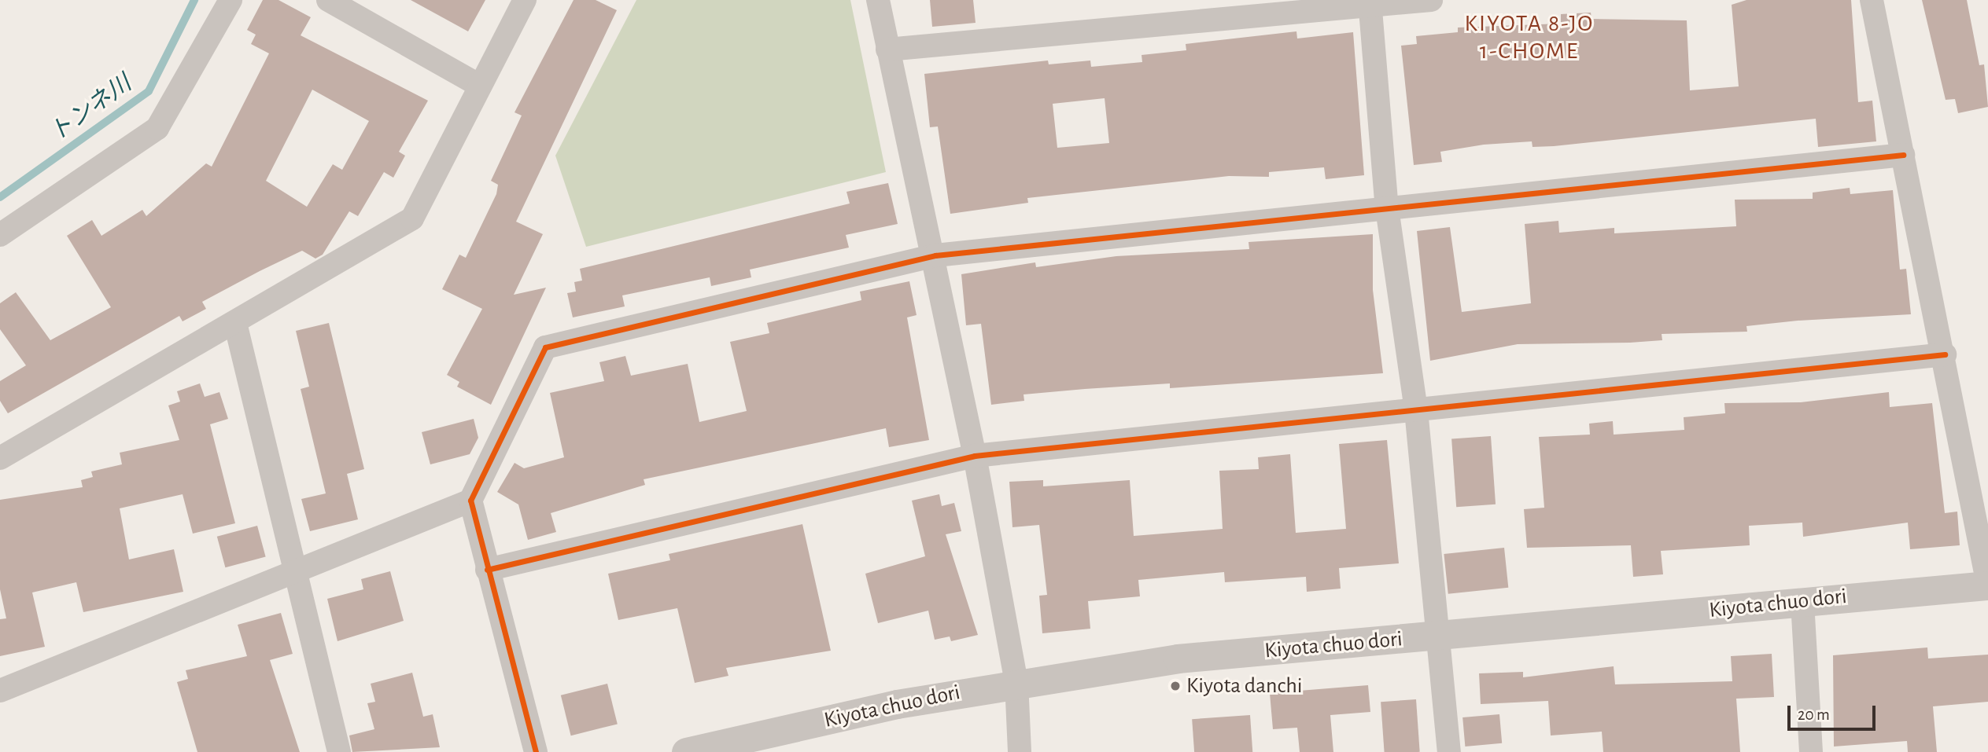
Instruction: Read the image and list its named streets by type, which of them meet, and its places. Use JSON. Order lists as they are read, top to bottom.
{
  "streets": {
    "street": ["Kiyota chuo dori"]
  },
  "districts": ["KIYOTA 8-JO 1-CHOME"],
  "water": ["トンネ川"],
  "places": ["Kiyota danchi"],
  "scale_bar": "20 m"
}
